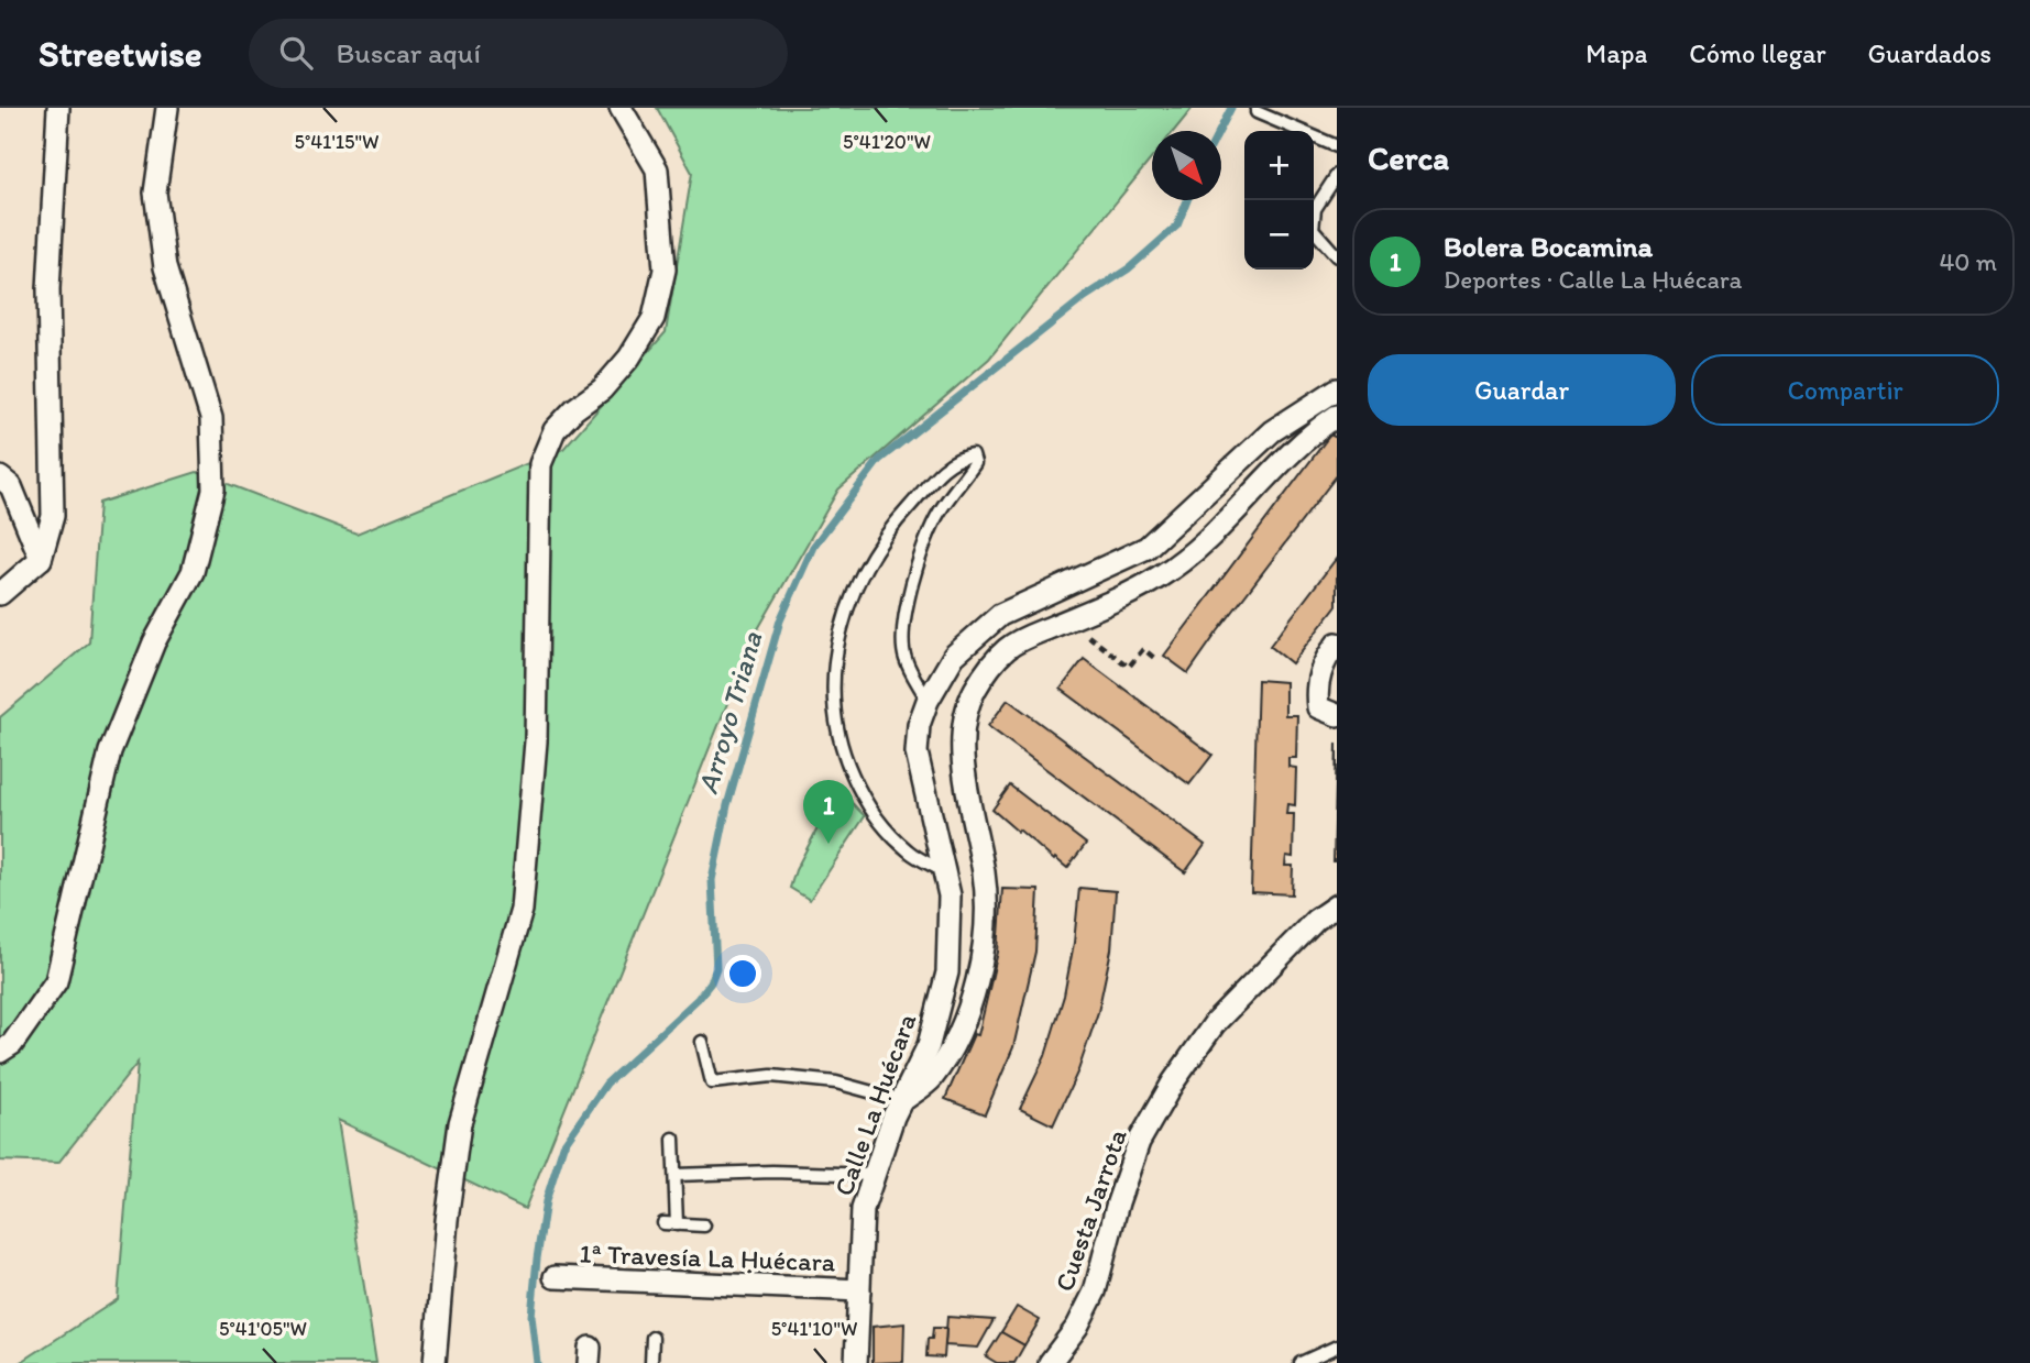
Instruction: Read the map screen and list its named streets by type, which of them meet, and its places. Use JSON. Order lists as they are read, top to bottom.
{
  "streets": {
    "street": ["Calle La Ḥuécara", "Cuesta Jarrota", "1ª Travesía La Ḥuécara"]
  },
  "crossings": [
    ["Calle La Ḥuécara", "1ª Travesía La Ḥuécara"]
  ],
  "water": ["Arroyo Triana"],
  "north": "bottom right",
  "page": {
    "header": "Streetwise",
    "search": "Buscar aquí",
    "nav": ["Mapa", "Cómo llegar", "Guardados"],
    "heading": "Cerca",
    "map_buttons": ["+", "−"],
    "list": [
      {
        "mark": "1",
        "name": "Bolera Bocamina",
        "note": "Deportes · Calle La Ḥuécara",
        "value": "40 m"
      }
    ],
    "buttons": ["Guardar", "Compartir"],
    "pins": "1"
  },
  "coordinates": [
    "5°41'15\"W",
    "5°41'20\"W",
    "5°41'05\"W",
    "5°41'10\"W"
  ]
}
